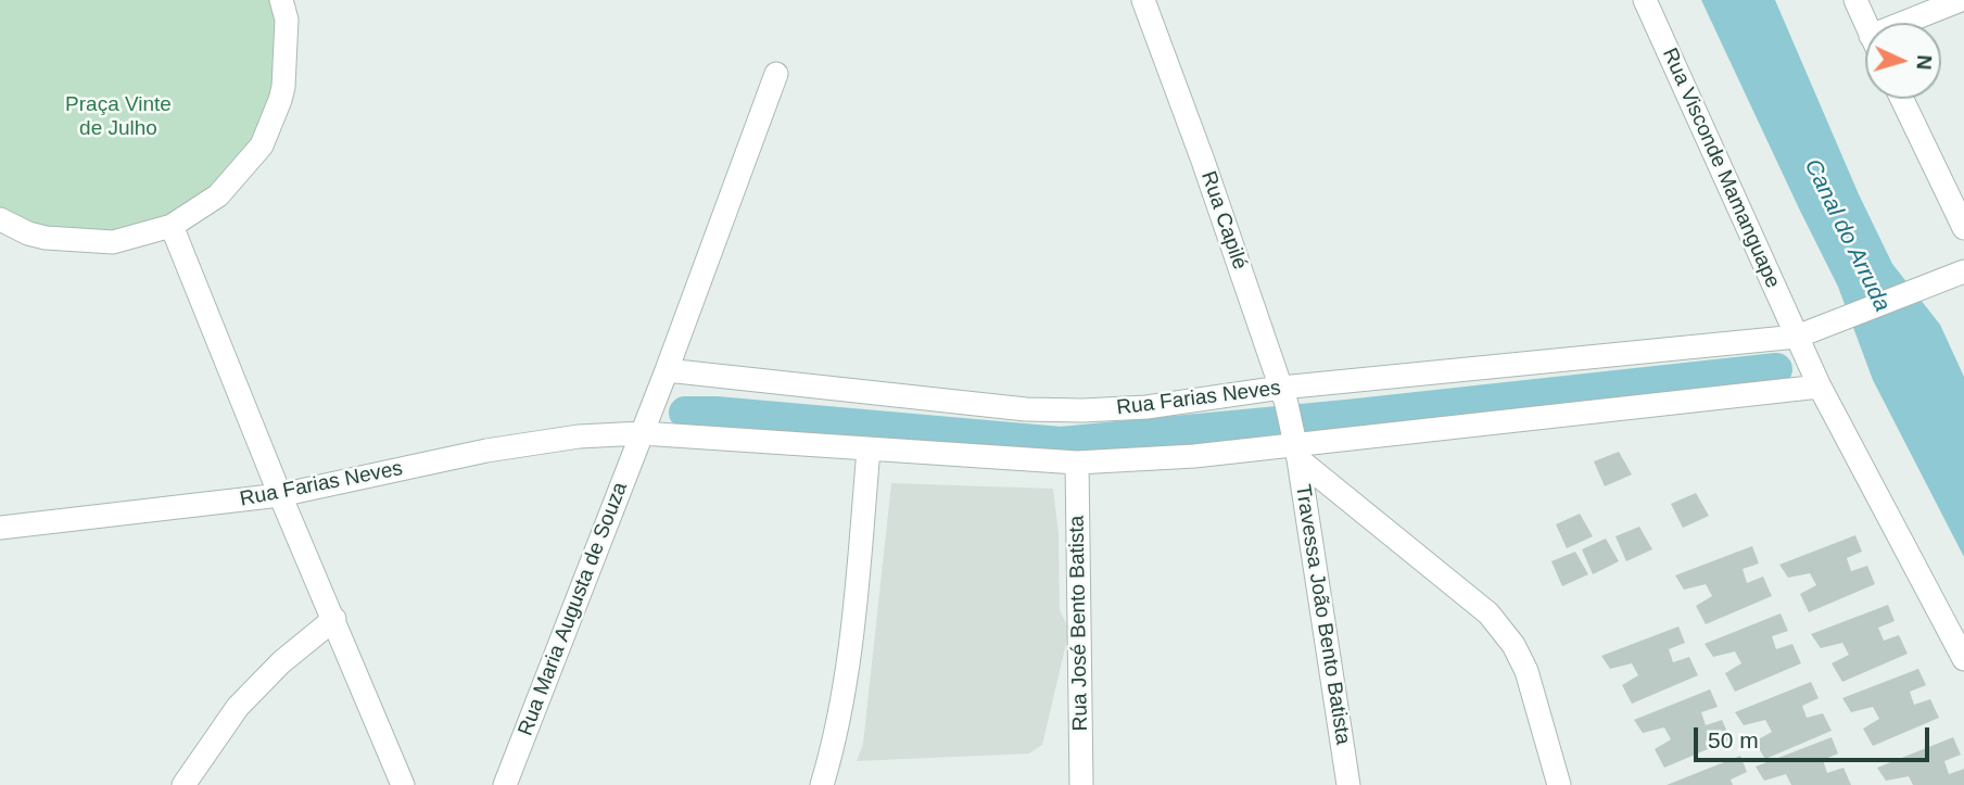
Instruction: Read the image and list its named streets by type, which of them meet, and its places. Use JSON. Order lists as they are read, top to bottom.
{
  "streets": {
    "street": [
      "Rua Visconde Mamanguape",
      "Rua Capilé",
      "Rua Farias Neves",
      "Rua Maria Augusta de Souza",
      "Travessa João Bento Batista",
      "Rua José Bento Batista"
    ]
  },
  "crossings": [
    ["Rua Visconde Mamanguape", "Rua Farias Neves"],
    ["Rua Capilé", "Rua Farias Neves"],
    ["Rua Capilé", "Travessa João Bento Batista"],
    ["Rua Farias Neves", "Rua Maria Augusta de Souza"],
    ["Rua Farias Neves", "Travessa João Bento Batista"],
    ["Rua Farias Neves", "Rua José Bento Batista"]
  ],
  "water": ["Canal do Arruda"],
  "parks": ["Praça Vinte de Julho"],
  "scale_bar": "50 m",
  "north": "right"
}
